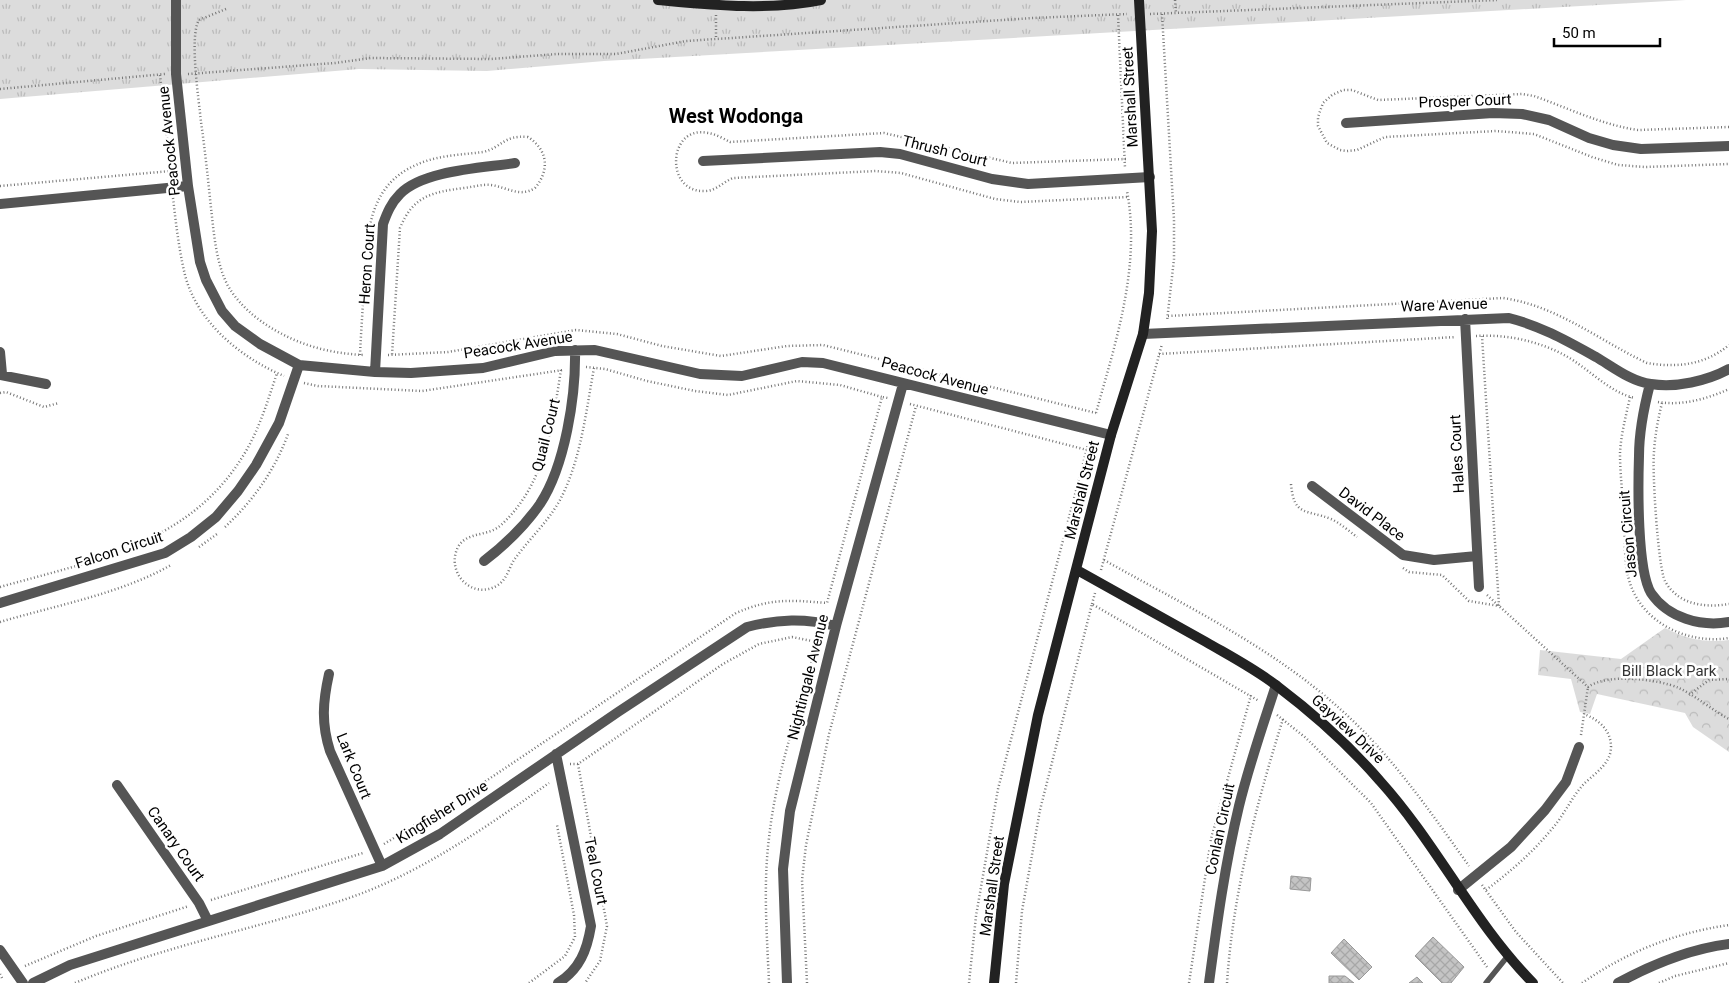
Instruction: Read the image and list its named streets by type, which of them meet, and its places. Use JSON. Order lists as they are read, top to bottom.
{
  "streets": {
    "street": [
      "Marshall Street",
      "Prosper Court",
      "Peacock Avenue",
      "Thrush Court",
      "Heron Court",
      "Ware Avenue",
      "Quail Court",
      "Hales Court",
      "David Place",
      "Jason Circuit",
      "Falcon Circuit",
      "Nightingale Avenue",
      "Gayview Drive",
      "Lark Court",
      "Kingfisher Drive",
      "Conlan Circuit",
      "Canary Court",
      "Teal Court"
    ]
  },
  "crossings": [
    ["Marshall Street", "Peacock Avenue"],
    ["Marshall Street", "Thrush Court"],
    ["Marshall Street", "Ware Avenue"],
    ["Marshall Street", "Gayview Drive"],
    ["Peacock Avenue", "Heron Court"],
    ["Peacock Avenue", "Quail Court"],
    ["Peacock Avenue", "Falcon Circuit"],
    ["Peacock Avenue", "Nightingale Avenue"],
    ["Ware Avenue", "Hales Court"],
    ["Ware Avenue", "Jason Circuit"],
    ["Hales Court", "David Place"],
    ["Nightingale Avenue", "Kingfisher Drive"],
    ["Gayview Drive", "Conlan Circuit"],
    ["Lark Court", "Kingfisher Drive"],
    ["Kingfisher Drive", "Canary Court"],
    ["Kingfisher Drive", "Teal Court"]
  ],
  "districts": ["West Wodonga"],
  "parks": ["Bill Black Park"],
  "scale_bar": "50 m"
}
